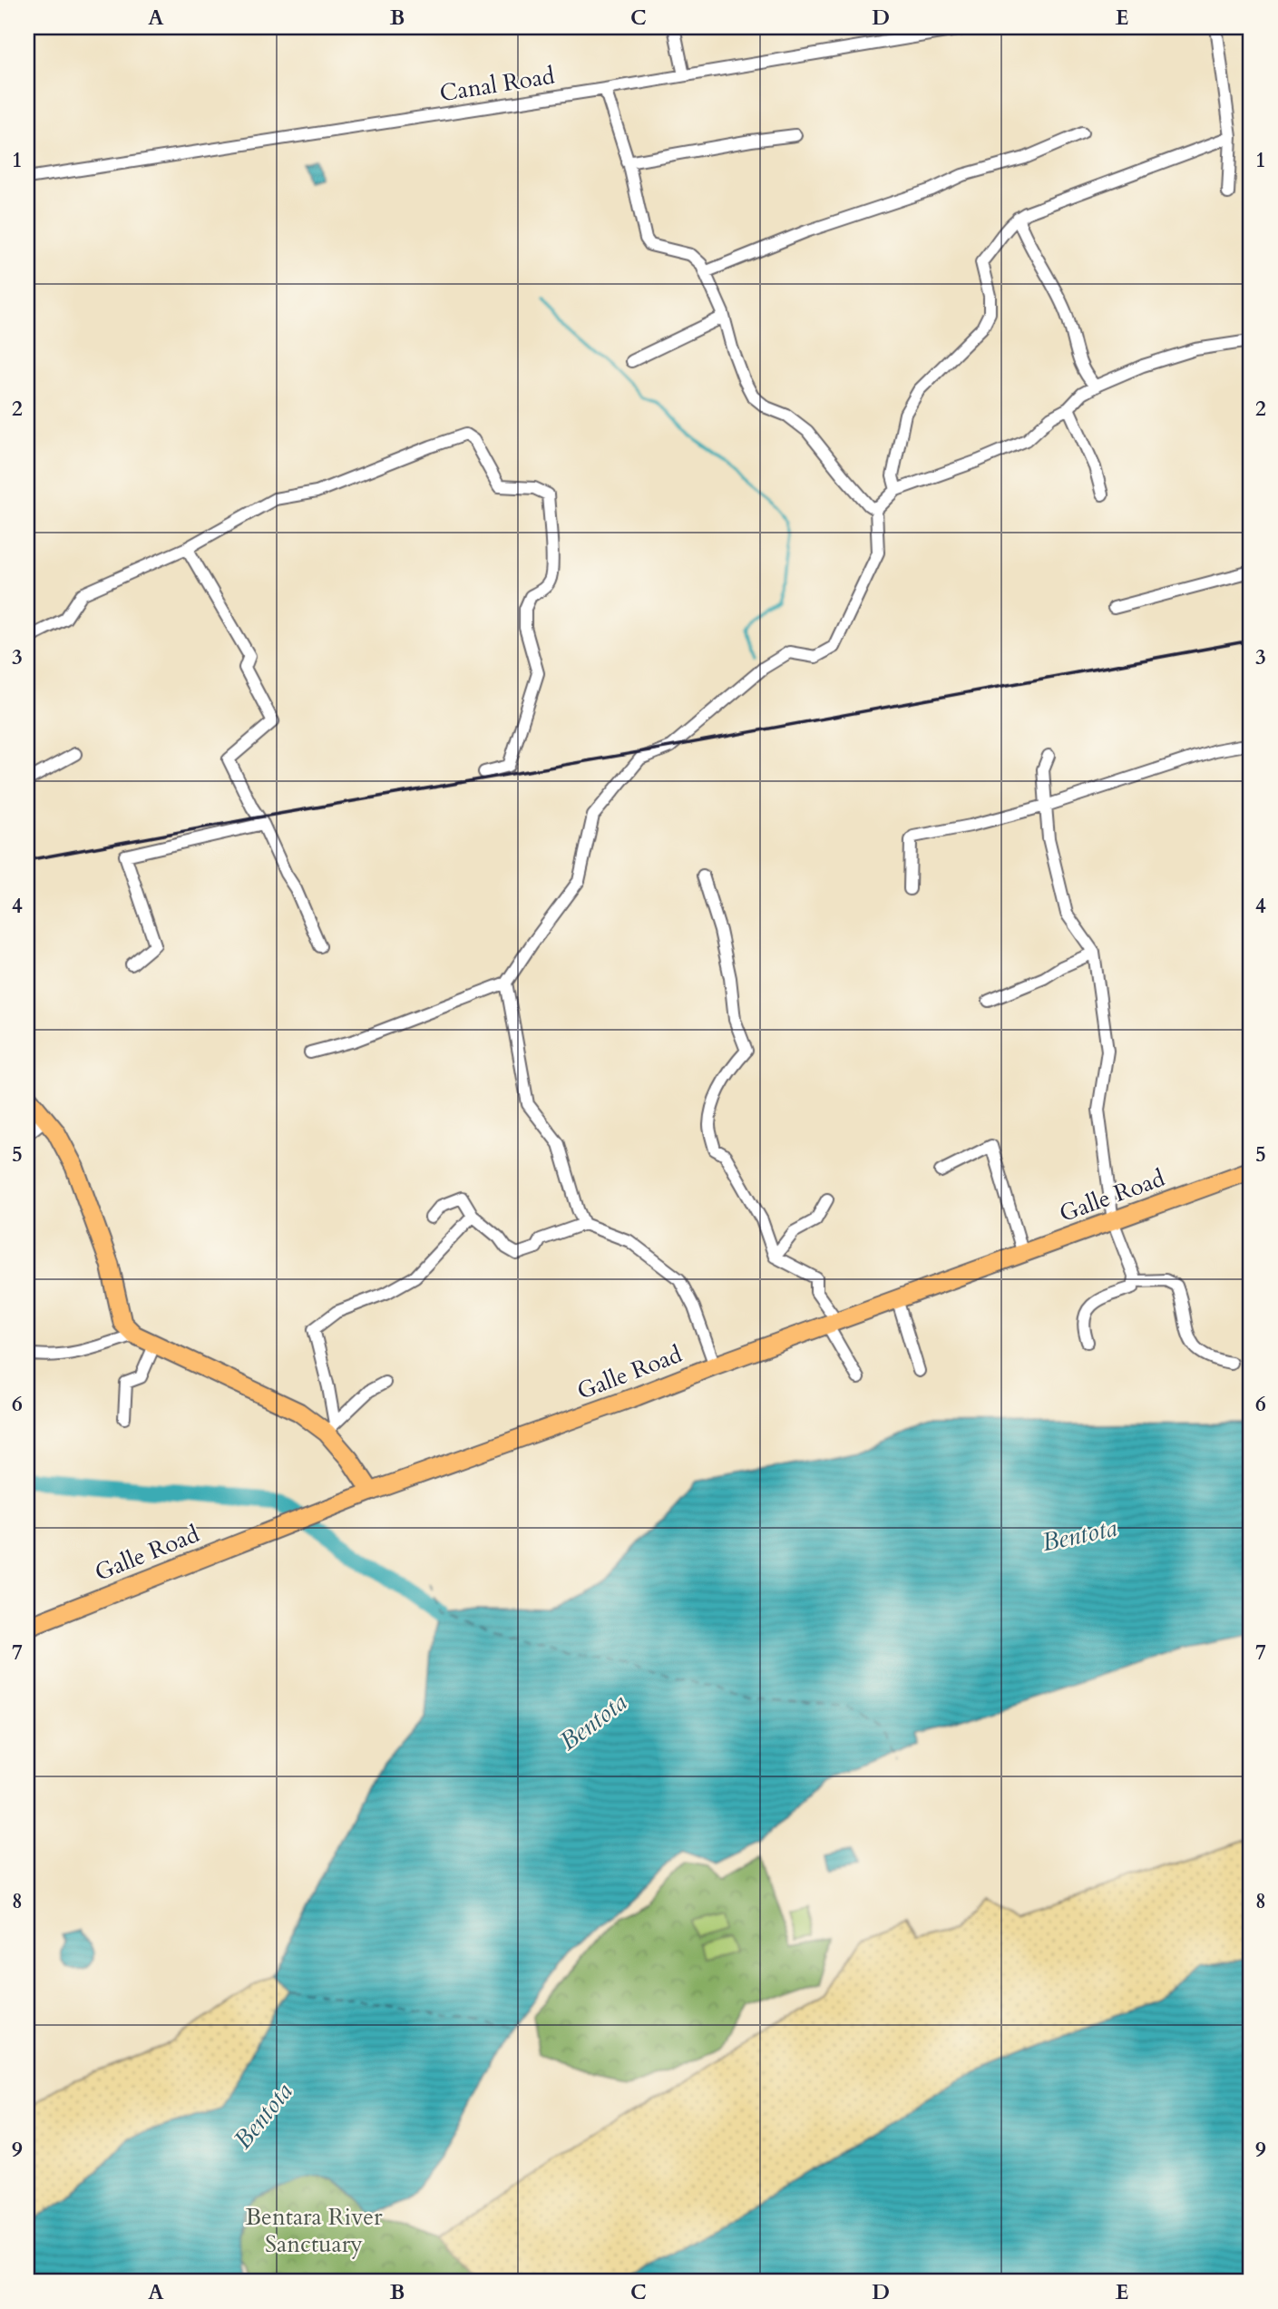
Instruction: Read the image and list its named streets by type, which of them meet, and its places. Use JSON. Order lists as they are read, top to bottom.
{
  "streets": {
    "main road": ["Galle Road"],
    "street": ["Canal Road"]
  },
  "water": ["Bentota"],
  "parks": ["Bentara River Sanctuary"],
  "grid": {
    "columns": [
      "A",
      "B",
      "C",
      "D",
      "E"
    ],
    "rows": [
      "1",
      "2",
      "3",
      "4",
      "5",
      "6",
      "7",
      "8",
      "9"
    ]
  }
}
